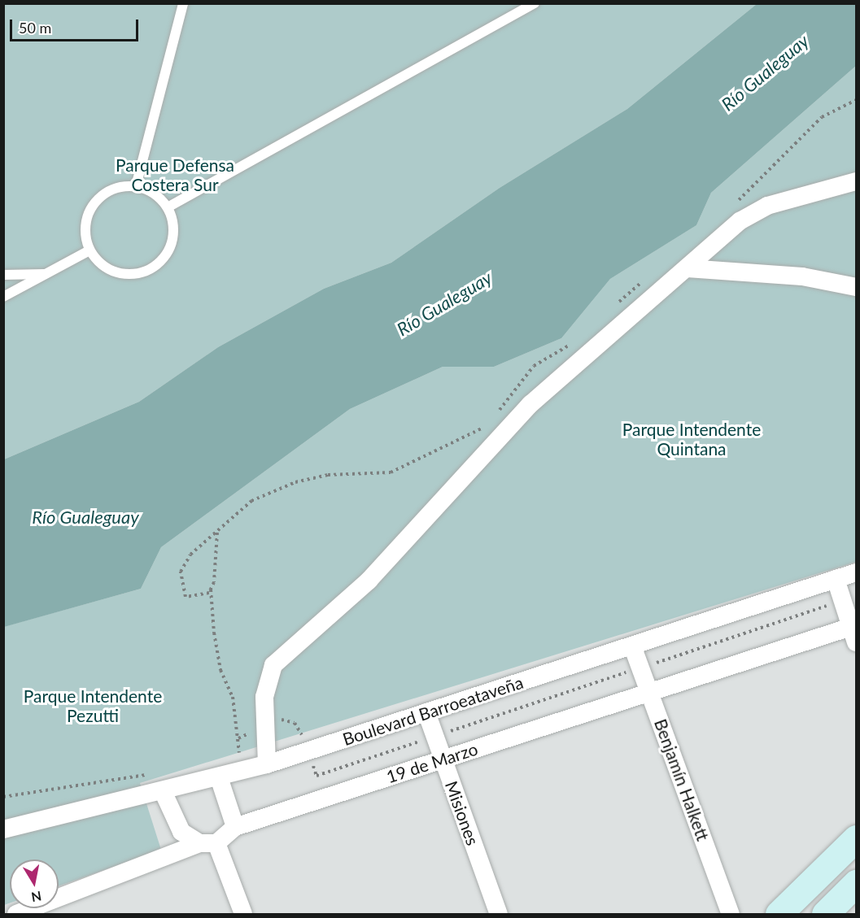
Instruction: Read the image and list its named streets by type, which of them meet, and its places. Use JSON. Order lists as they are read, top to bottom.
{
  "streets": {
    "street": [
      "Boulevard Barroeataveña",
      "19 de Marzo",
      "Benjamín Halkett",
      "Misiones"
    ]
  },
  "crossings": [
    ["Boulevard Barroeataveña", "Benjamín Halkett"],
    ["Boulevard Barroeataveña", "Misiones"],
    ["19 de Marzo", "Benjamín Halkett"],
    ["19 de Marzo", "Misiones"]
  ],
  "water": ["Río Gualeguay"],
  "parks": ["Parque Defensa Costera Sur", "Parque Intendente Quintana", "Parque Intendente Pezutti"],
  "scale_bar": "50 m",
  "north": "bottom"
}
